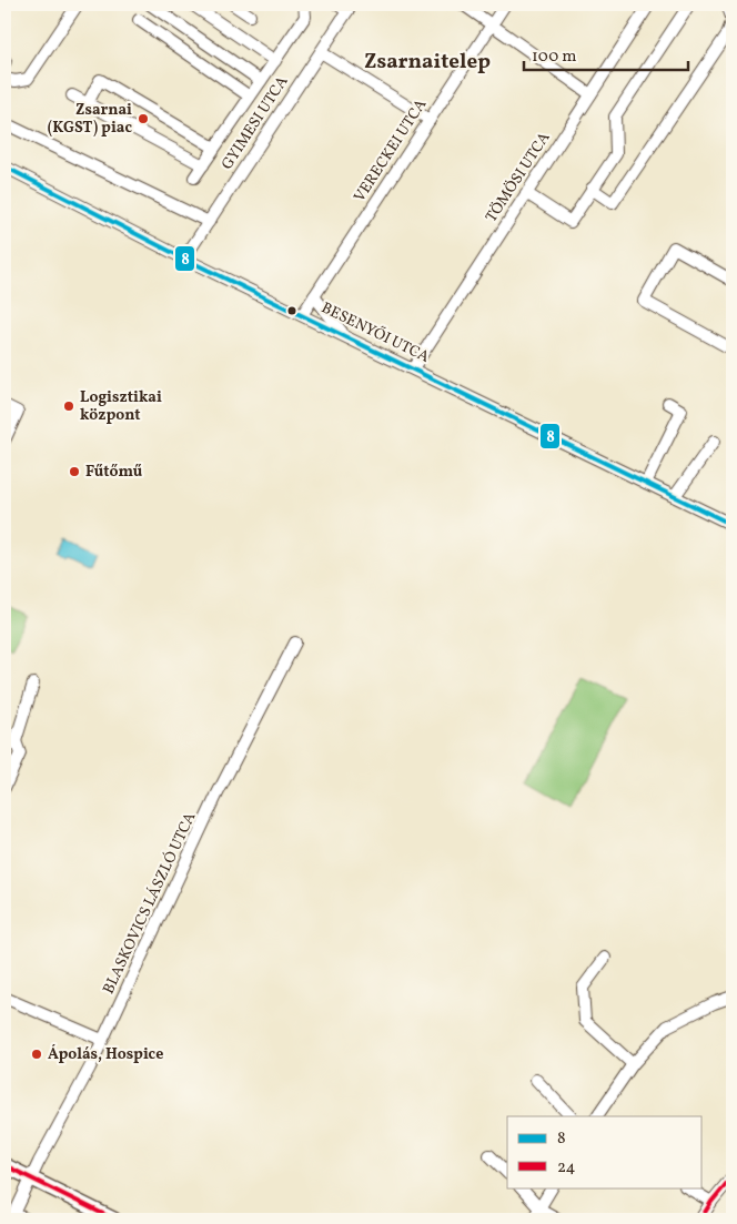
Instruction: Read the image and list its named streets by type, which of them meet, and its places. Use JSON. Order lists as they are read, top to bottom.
{
  "streets": {
    "street": [
      "GYIMESI UTCA",
      "VERECKEI UTCA",
      "TÖMÖSI UTCA",
      "BESENYŐI UTCA",
      "BLASKOVICS LÁSZLÓ UTCA"
    ]
  },
  "crossings": [
    ["GYIMESI UTCA", "BESENYŐI UTCA"],
    ["VERECKEI UTCA", "BESENYŐI UTCA"],
    ["TÖMÖSI UTCA", "BESENYŐI UTCA"]
  ],
  "districts": ["Zsarnaitelep"],
  "places": [
    "Zsarnai (KGST) piac",
    "Logisztikai központ",
    "Fűtőmű",
    "Ápolás, Hospice"
  ],
  "lines": ["transit line 8", "transit line 24"],
  "legend": ["8", "24"],
  "scale_bar": "100 m"
}
